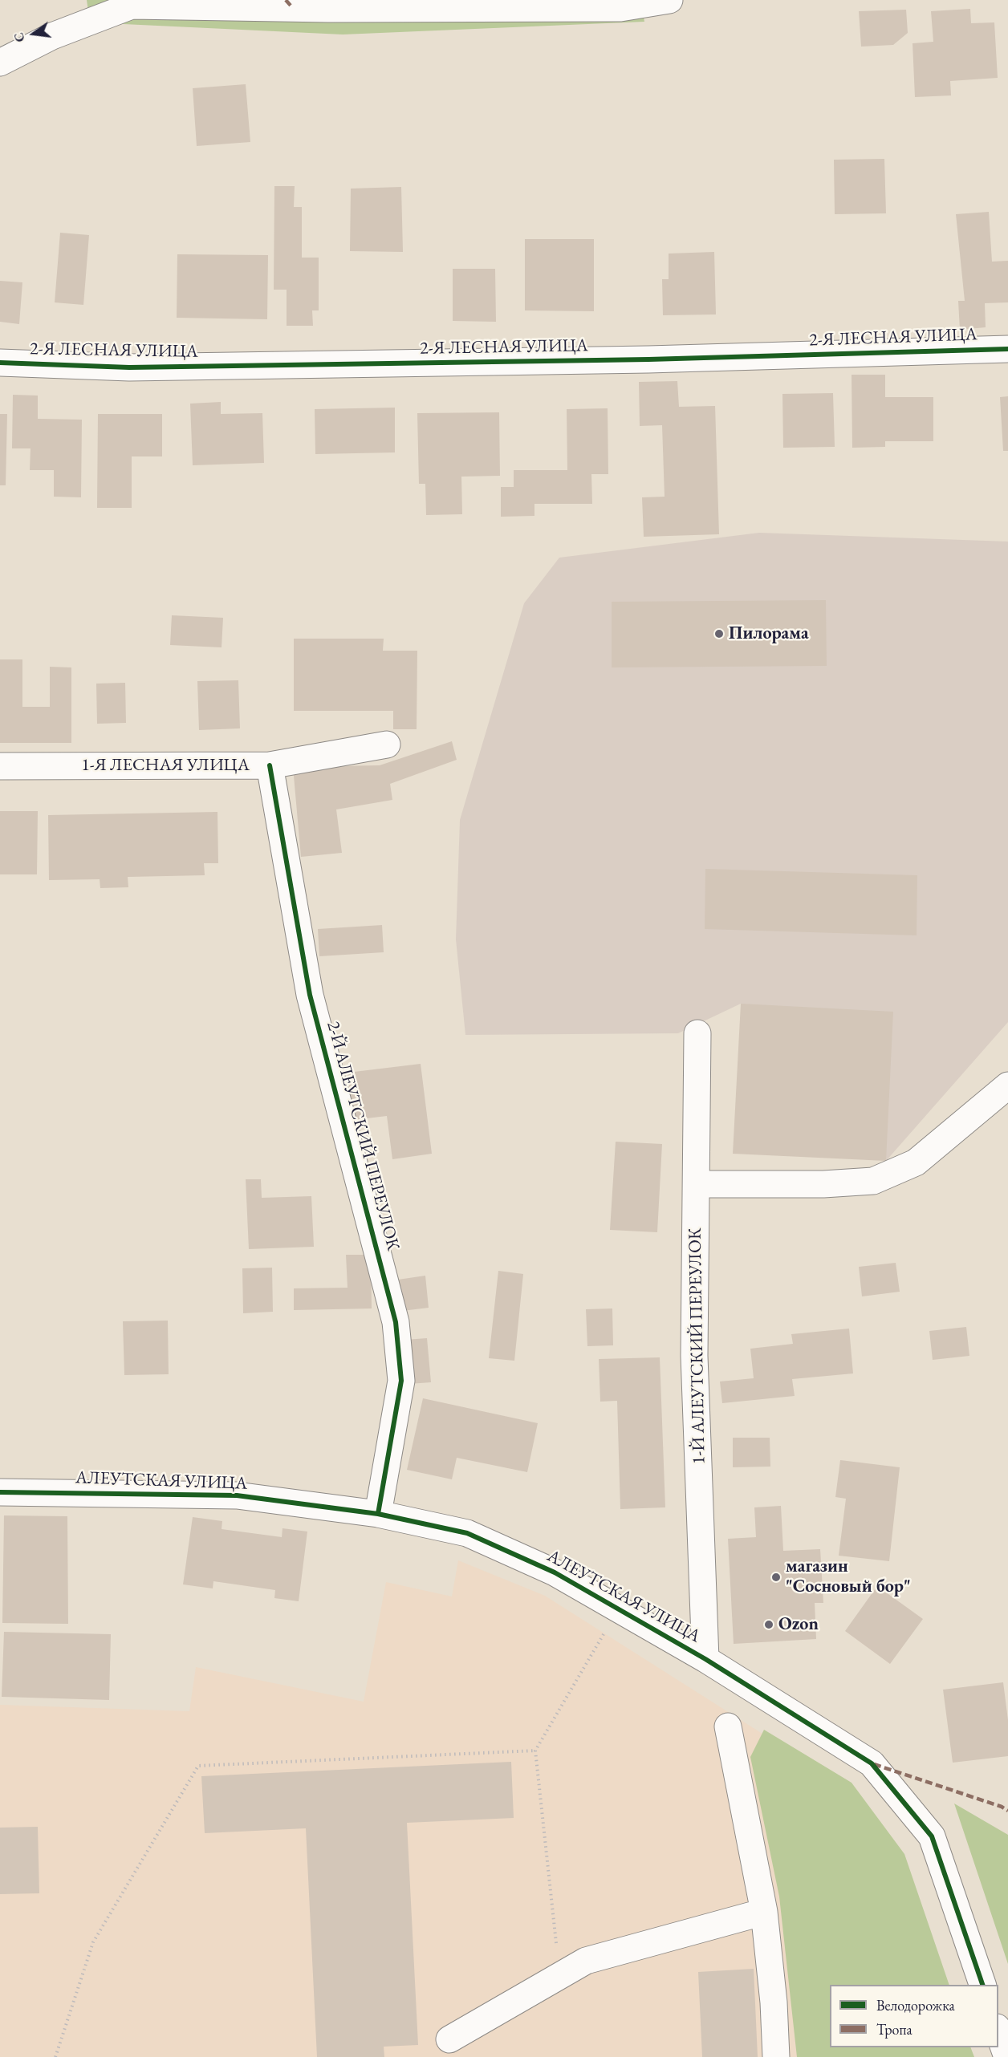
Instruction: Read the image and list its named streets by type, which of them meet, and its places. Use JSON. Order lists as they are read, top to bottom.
{
  "streets": {
    "street": [
      "2-Я ЛЕСНАЯ УЛИЦА",
      "1-Я ЛЕСНАЯ УЛИЦА",
      "2-Й АЛЕУТСКИЙ ПЕРЕУЛОК",
      "1-Й АЛЕУТСКИЙ ПЕРЕУЛОК",
      "АЛЕУТСКАЯ УЛИЦА"
    ]
  },
  "crossings": [
    ["1-Я ЛЕСНАЯ УЛИЦА", "2-Й АЛЕУТСКИЙ ПЕРЕУЛОК"],
    ["2-Й АЛЕУТСКИЙ ПЕРЕУЛОК", "АЛЕУТСКАЯ УЛИЦА"],
    ["1-Й АЛЕУТСКИЙ ПЕРЕУЛОК", "АЛЕУТСКАЯ УЛИЦА"]
  ],
  "places": ["Пилорама", "магазин \"Сосновый бор\"", "Ozon"],
  "legend": ["Велодорожка", "Тропа"],
  "north": "left"
}
